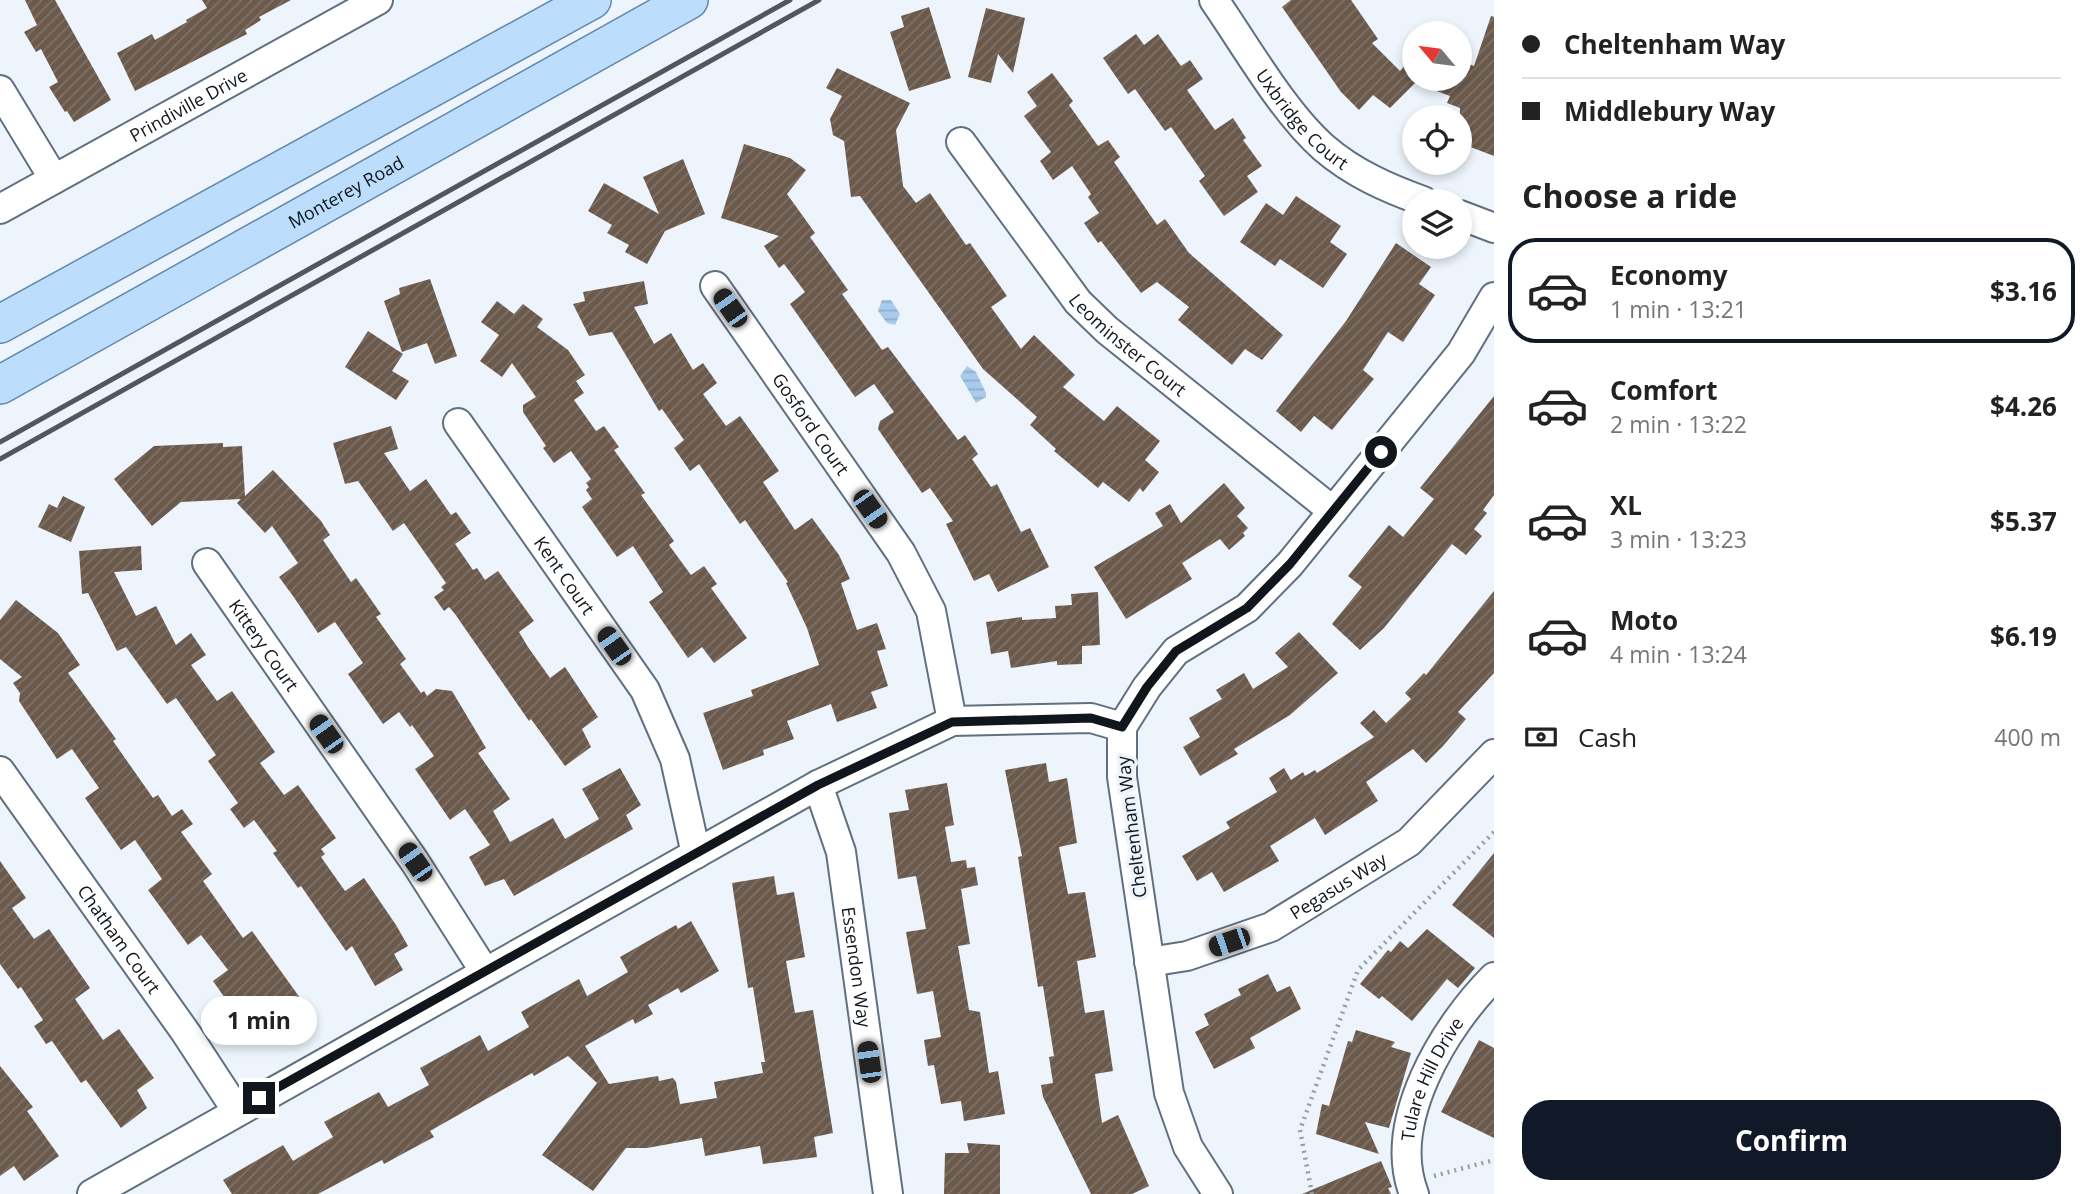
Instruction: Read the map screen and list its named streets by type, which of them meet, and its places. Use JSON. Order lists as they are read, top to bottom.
{
  "streets": {
    "main road": ["Monterey Road"],
    "street": [
      "Prindiville Drive",
      "Uxbridge Court",
      "Leominster Court",
      "Gosford Court",
      "Kent Court",
      "Kittery Court",
      "Cheltenham Way",
      "Pegasus Way",
      "Chatham Court",
      "Essendon Way",
      "Tulare Hill Drive"
    ]
  },
  "crossings": [
    ["Cheltenham Way", "Pegasus Way"]
  ],
  "north": "top left",
  "page": {
    "banner": ["Cheltenham Way", "Middlebury Way"],
    "heading": "Choose a ride",
    "list": [
      {
        "name": "Economy",
        "note": "1 min · 13:21",
        "value": "$3.16"
      },
      {
        "name": "Comfort",
        "note": "2 min · 13:22",
        "value": "$4.26"
      },
      {
        "name": "XL",
        "note": "3 min · 13:23",
        "value": "$5.37"
      },
      {
        "name": "Moto",
        "note": "4 min · 13:24",
        "value": "$6.19"
      }
    ],
    "pay": ["Cash", "400 m"],
    "bubble": "1 min",
    "buttons": "Confirm"
  }
}
